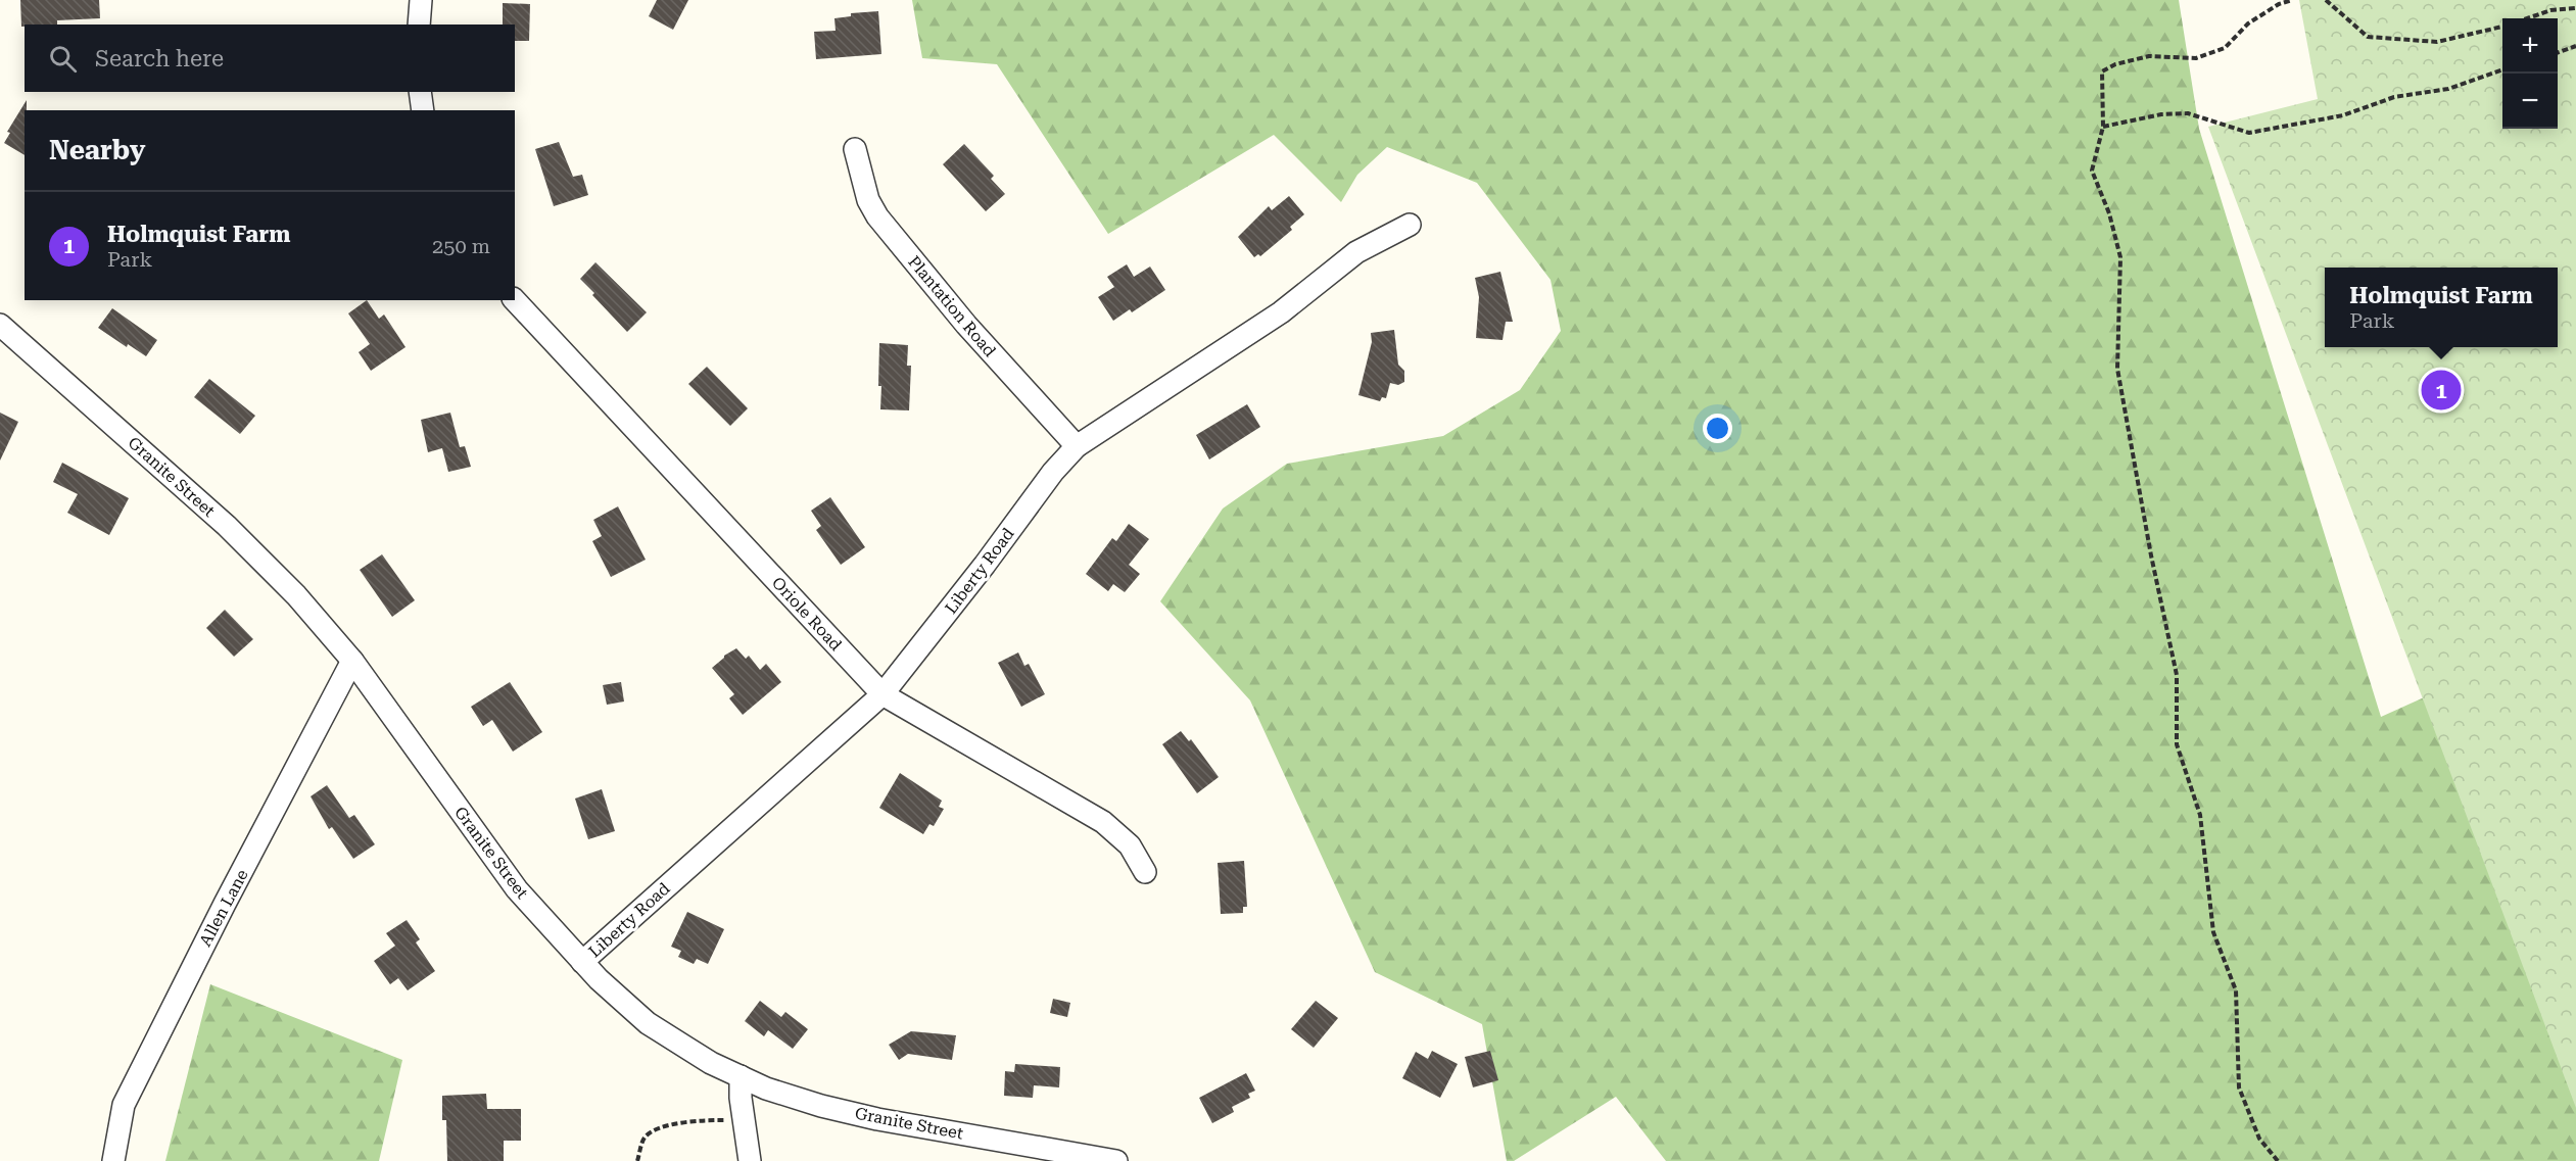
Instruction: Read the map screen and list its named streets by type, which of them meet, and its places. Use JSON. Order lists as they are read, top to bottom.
{
  "streets": {
    "street": [
      "Plantation Road",
      "Granite Street",
      "Liberty Road",
      "Oriole Road",
      "Allen Lane"
    ]
  },
  "crossings": [
    ["Plantation Road", "Liberty Road"],
    ["Granite Street", "Liberty Road"],
    ["Granite Street", "Allen Lane"],
    ["Liberty Road", "Oriole Road"]
  ],
  "page": {
    "map_buttons": ["+", "−"],
    "search": "Search here",
    "heading": "Nearby",
    "list": [
      {
        "mark": "1",
        "name": "Holmquist Farm",
        "note": "Park",
        "value": "250 m"
      }
    ],
    "popup": ["Holmquist Farm", "Park"],
    "pins": "1"
  }
}
